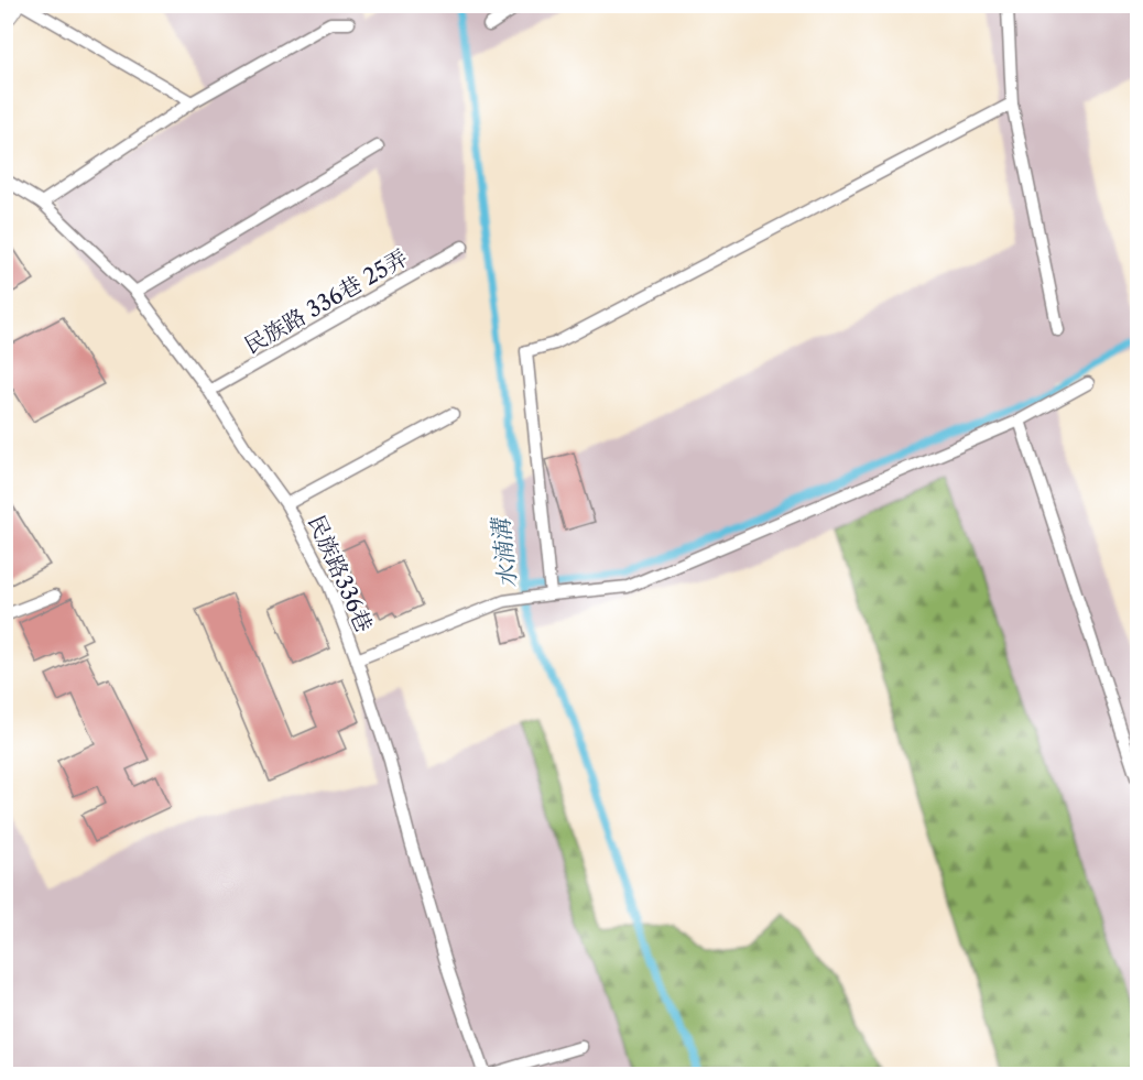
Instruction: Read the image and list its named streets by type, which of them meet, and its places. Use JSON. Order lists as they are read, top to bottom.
{
  "streets": {
    "lane": ["民族路 336巷 25弄", "民族路336巷"]
  },
  "crossings": [
    ["民族路 336巷 25弄", "民族路336巷"]
  ],
  "water": ["水湳溝"]
}
